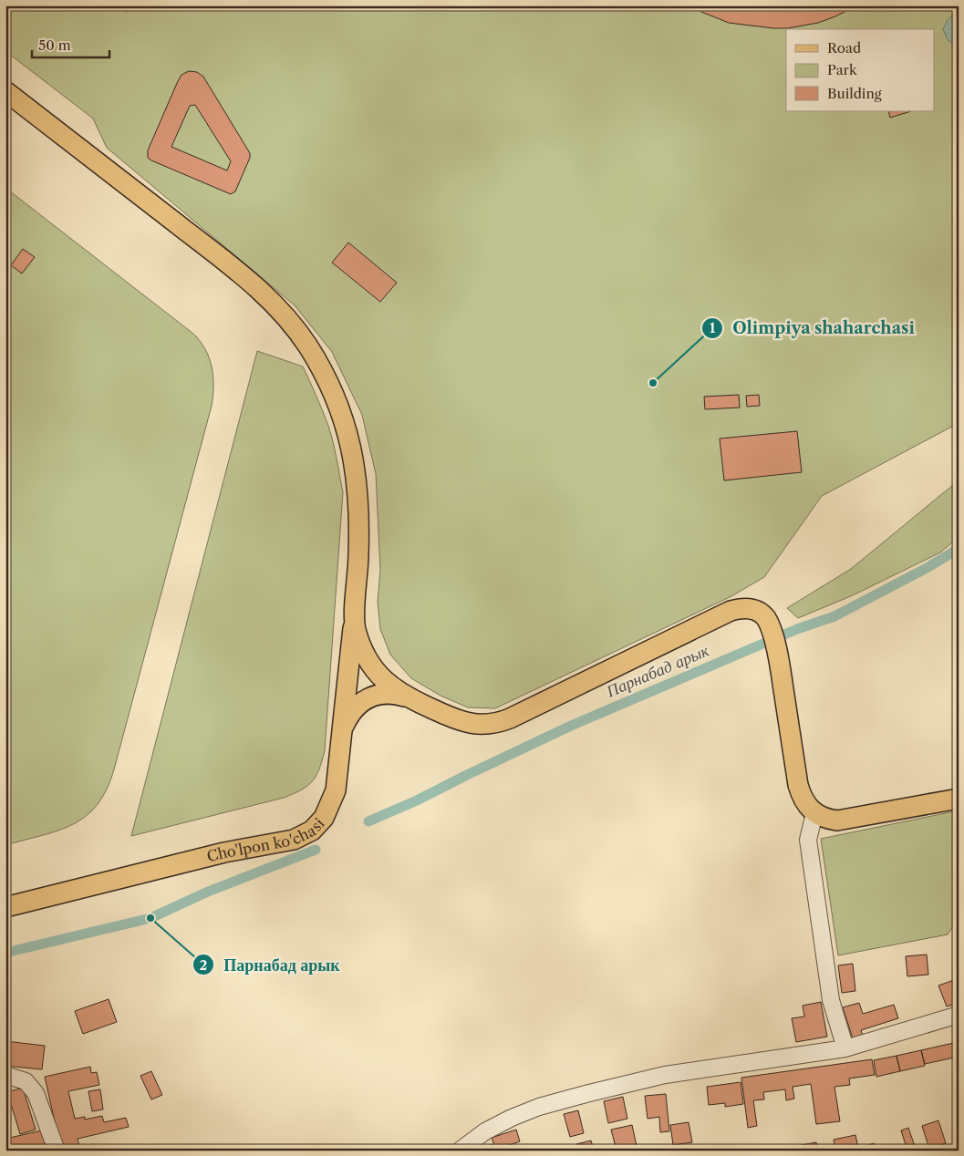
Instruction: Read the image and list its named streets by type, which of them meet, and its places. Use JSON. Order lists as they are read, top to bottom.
{
  "streets": {
    "main road": ["Cho'lpon ko'chasi"]
  },
  "water": ["Парнабад арык"],
  "places": ["Olimpiya shaharchasi", "Парнабад арык"],
  "legend": ["Road", "Park", "Building"],
  "scale_bar": "50 m"
}
